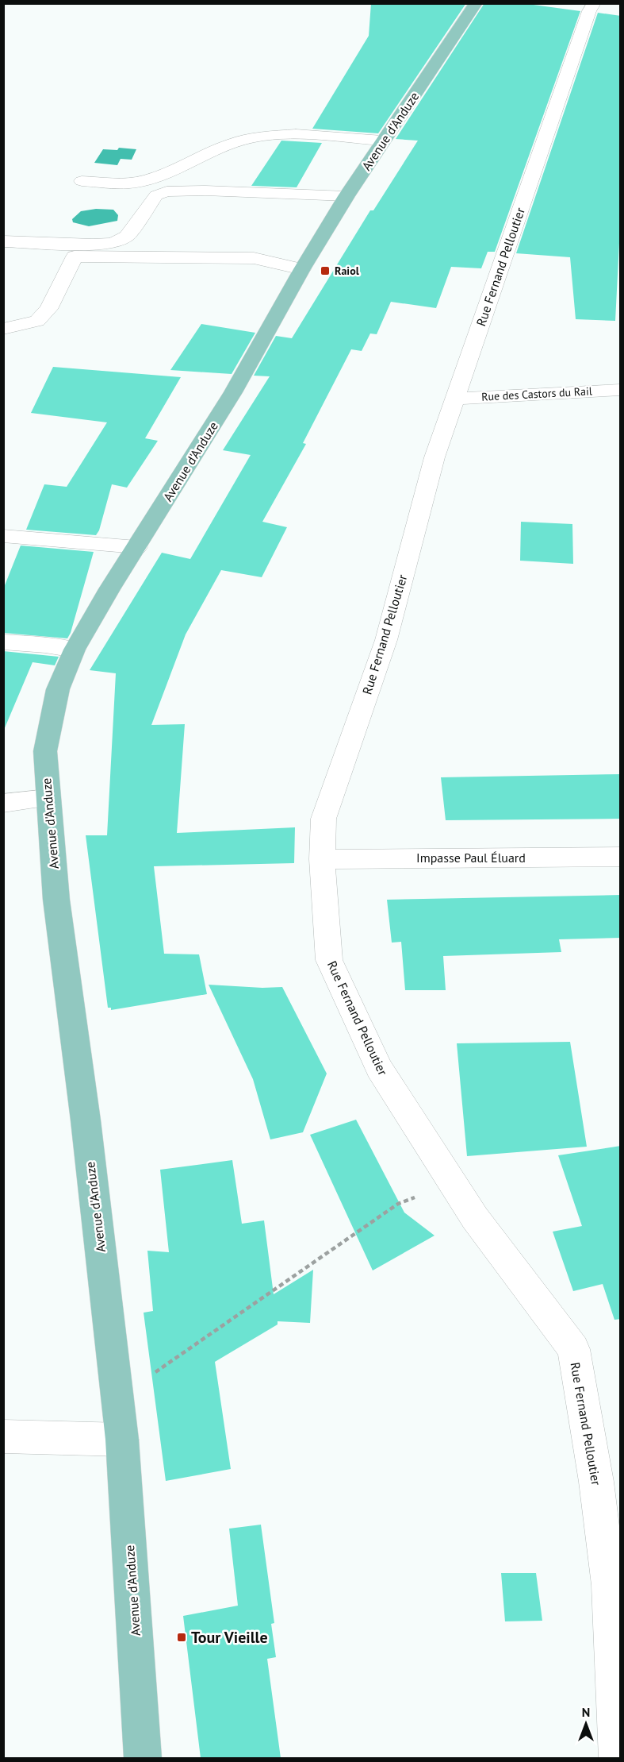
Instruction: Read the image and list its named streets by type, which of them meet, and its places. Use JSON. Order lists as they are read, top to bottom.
{
  "streets": {
    "main road": ["Avenue d'Anduze"],
    "street": ["Rue Fernand Pelloutier", "Rue des Castors du Rail", "Impasse Paul Éluard"]
  },
  "crossings": [
    ["Rue Fernand Pelloutier", "Rue des Castors du Rail"],
    ["Rue Fernand Pelloutier", "Impasse Paul Éluard"]
  ],
  "places": {
    "transit": ["Raiol", "Tour Vieille"]
  },
  "north": "top"
}
